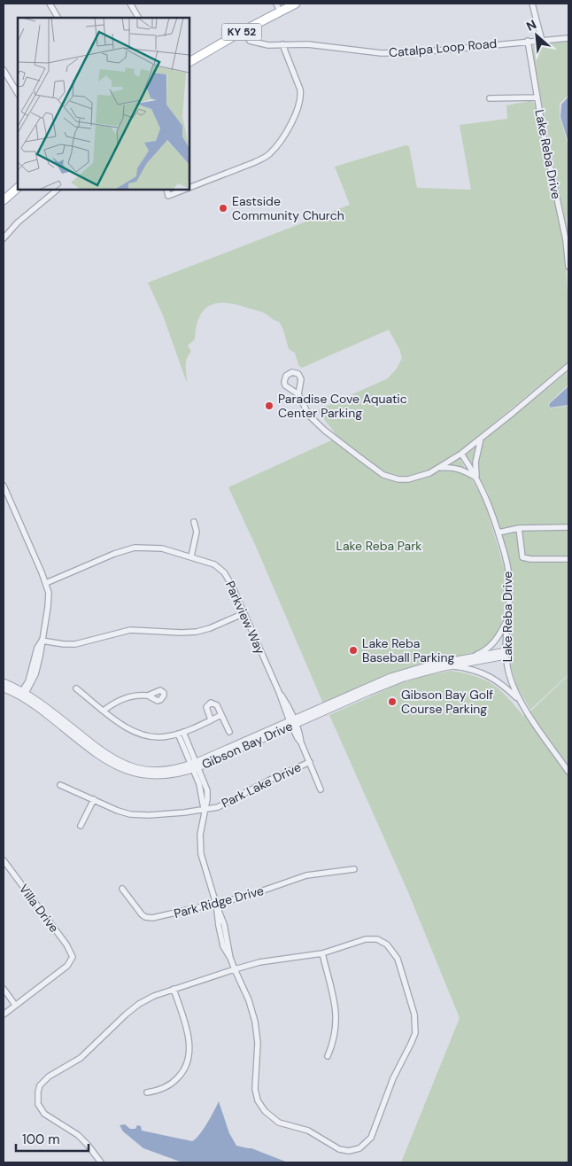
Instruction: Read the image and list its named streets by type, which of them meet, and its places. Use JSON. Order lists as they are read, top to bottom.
{
  "streets": {
    "main road": ["KY 52"],
    "street": [
      "Catalpa Loop Road",
      "Lake Reba Drive",
      "Parkview Way",
      "Gibson Bay Drive",
      "Park Lake Drive",
      "Park Ridge Drive",
      "Villa Drive"
    ]
  },
  "crossings": [
    ["KY 52", "Catalpa Loop Road"],
    ["Catalpa Loop Road", "Lake Reba Drive"],
    ["Lake Reba Drive", "Gibson Bay Drive"],
    ["Parkview Way", "Gibson Bay Drive"],
    ["Parkview Way", "Park Lake Drive"]
  ],
  "parks": ["Lake Reba Park"],
  "places": [
    "Eastside Community Church",
    "Paradise Cove Aquatic Center Parking",
    "Lake Reba Baseball Parking",
    "Gibson Bay Golf Course Parking"
  ],
  "scale_bar": "100 m",
  "north": "top left"
}
